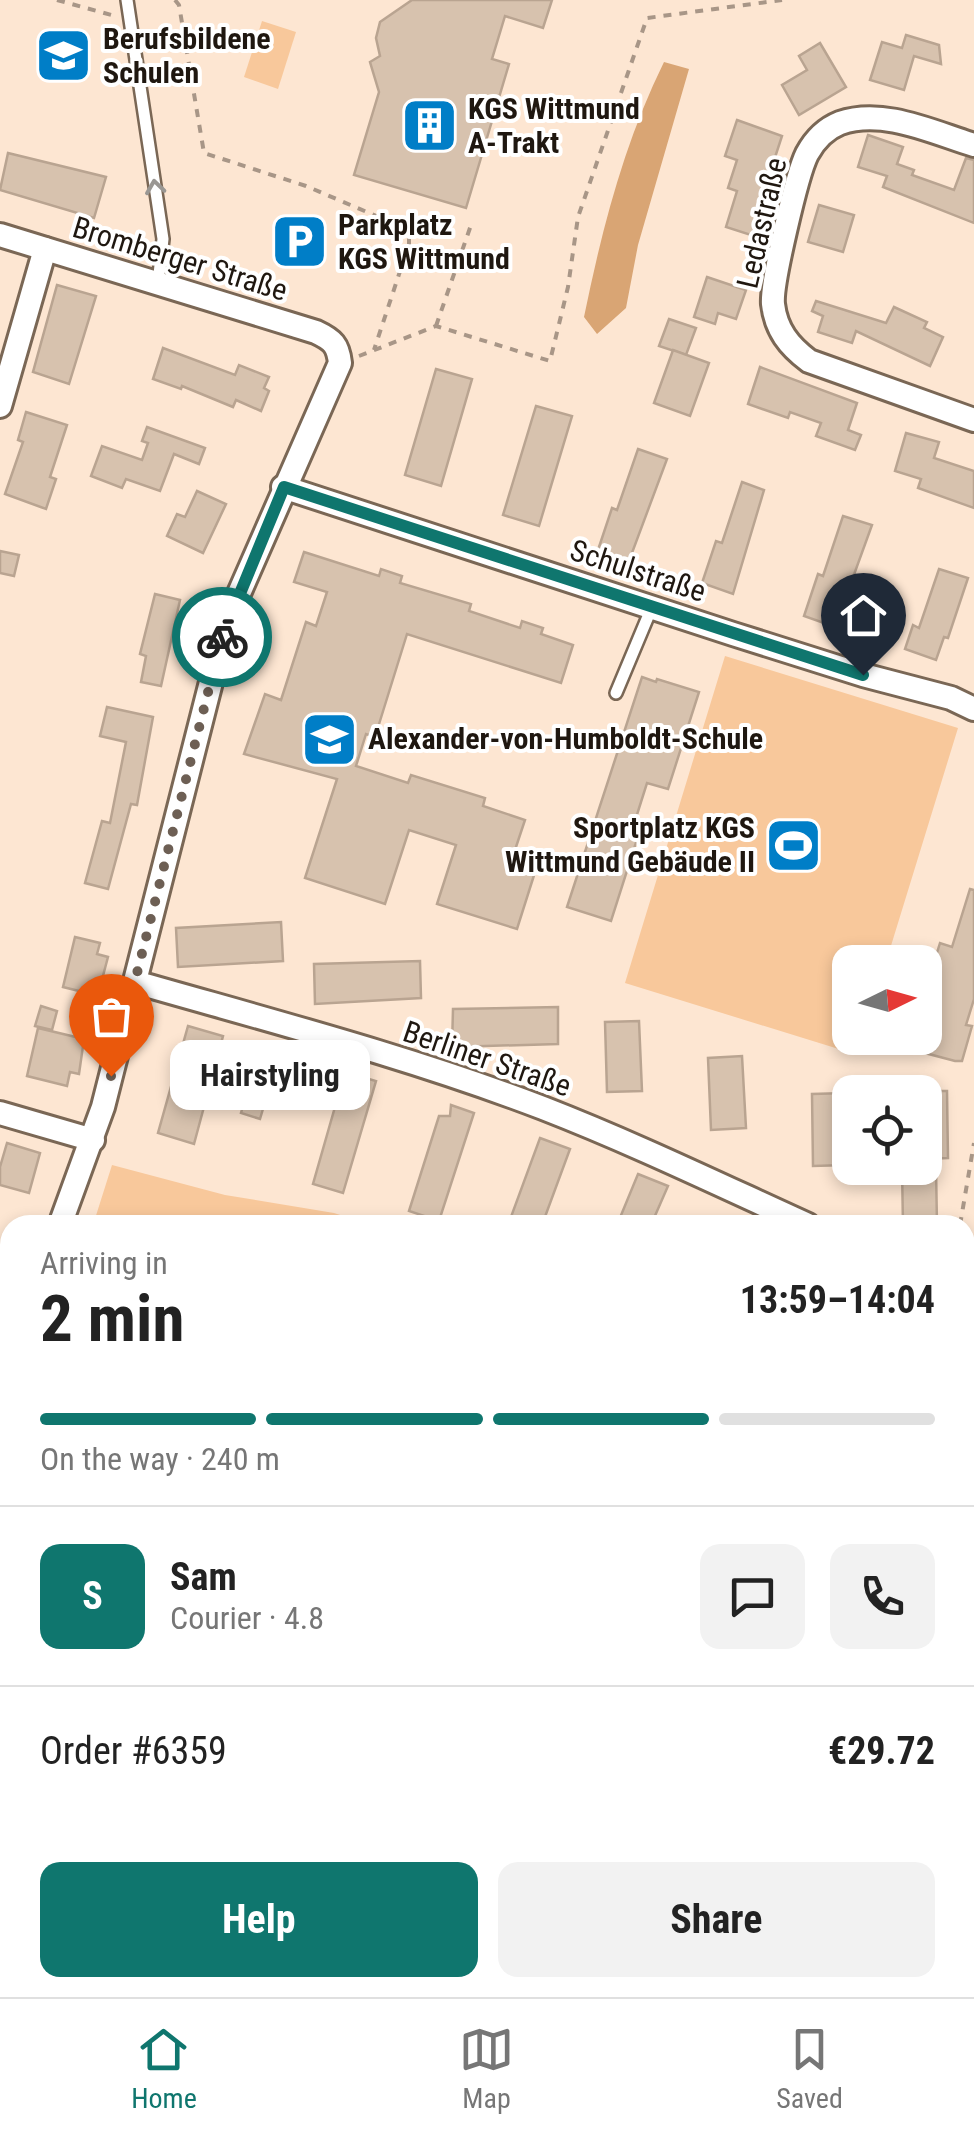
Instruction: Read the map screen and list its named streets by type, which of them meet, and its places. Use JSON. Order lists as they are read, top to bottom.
{
  "streets": {
    "street": [
      "Ledastraße",
      "Bromberger Straße",
      "Schulstraße",
      "Berliner Straße"
    ]
  },
  "places": {
    "school or university": ["Berufsbildene Schulen", "Alexander-von-Humboldt-Schule"],
    "building": ["KGS Wittmund A-Trakt"],
    "parking": ["Parkplatz KGS Wittmund"],
    "sports": ["Sportplatz KGS Wittmund Gebäude II"],
    "other": ["Hairstyling"]
  },
  "north": "right",
  "page": {
    "bubble": "Hairstyling",
    "heading": ["2 min", "Arriving in", "13:59–14:04"],
    "panel": [
      "Sam",
      "Courier · 4.8",
      "Order #6359",
      "€29.72"
    ],
    "bar": "On the way · 240 m",
    "round": "S",
    "buttons": ["Help", "Share"],
    "tabs": ["Home", "Map", "Saved"]
  }
}
